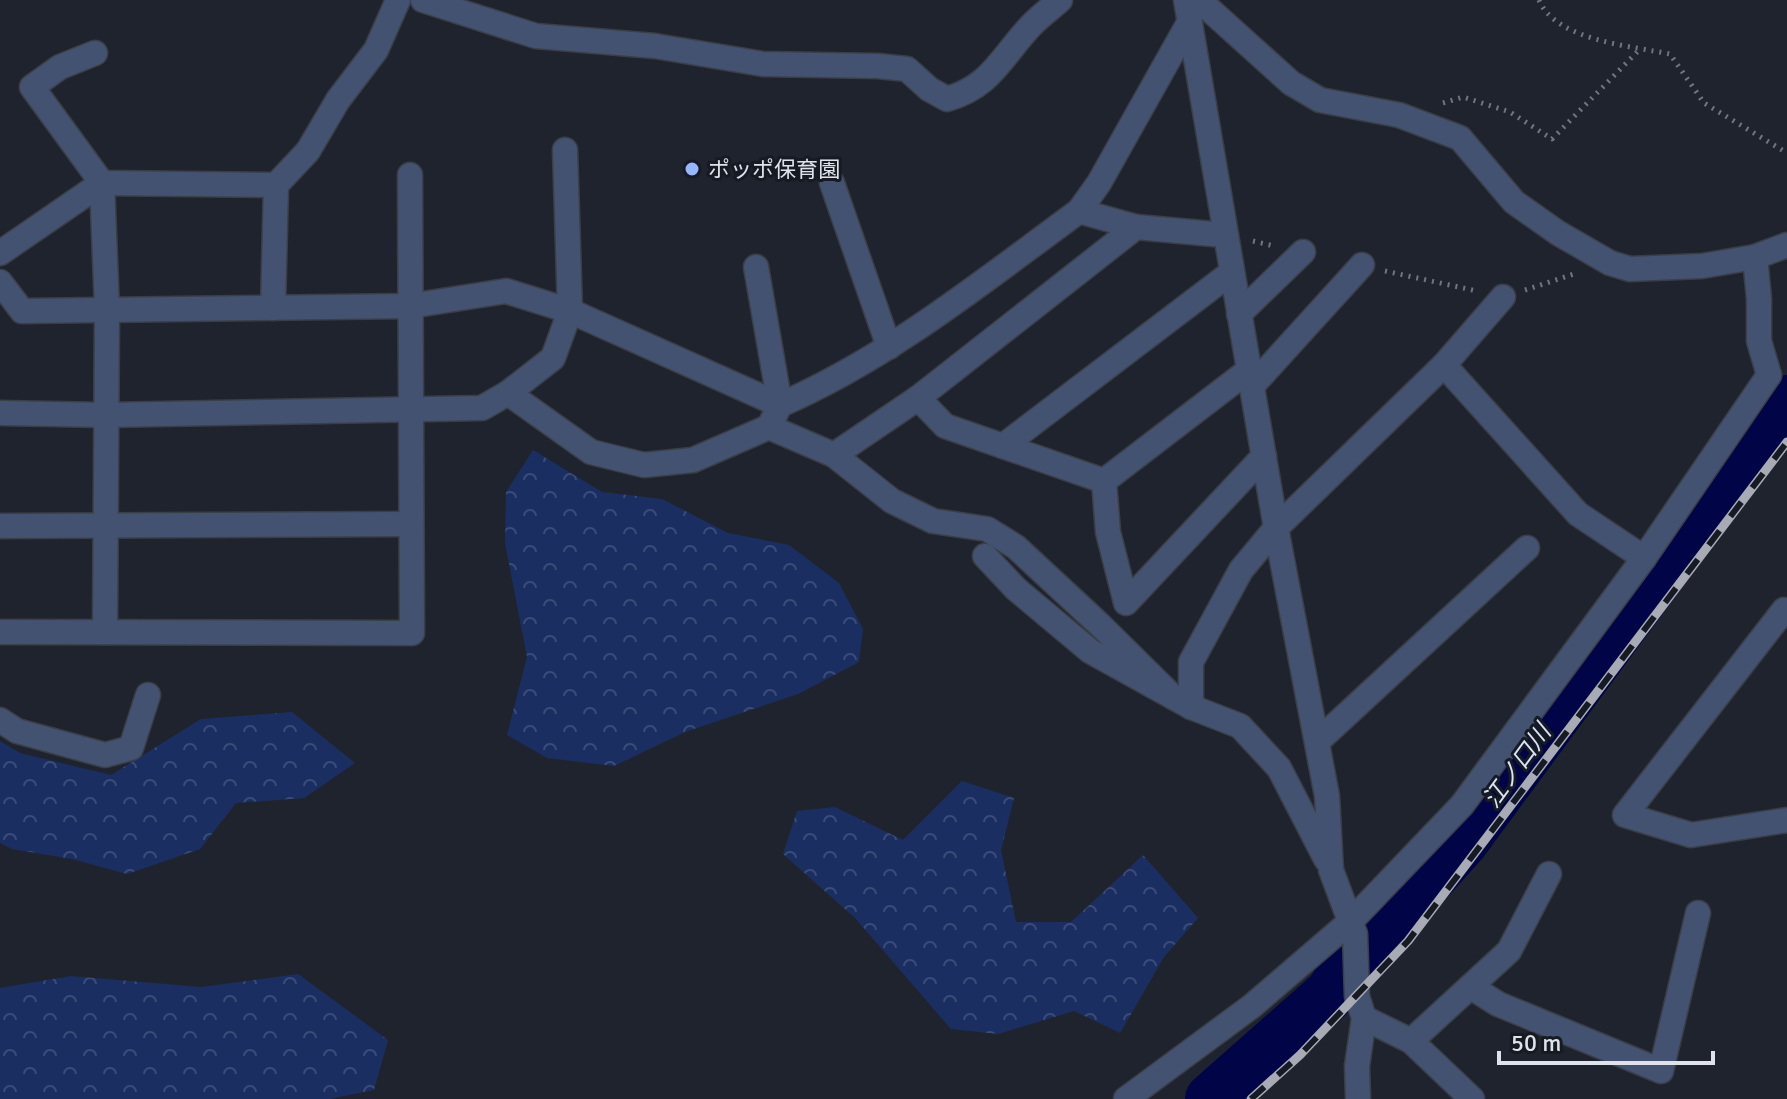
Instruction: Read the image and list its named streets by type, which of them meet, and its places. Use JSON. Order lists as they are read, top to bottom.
{
  "water": ["江ノ口川"],
  "places": ["ポッポ保育園"],
  "scale_bar": "50 m"
}
